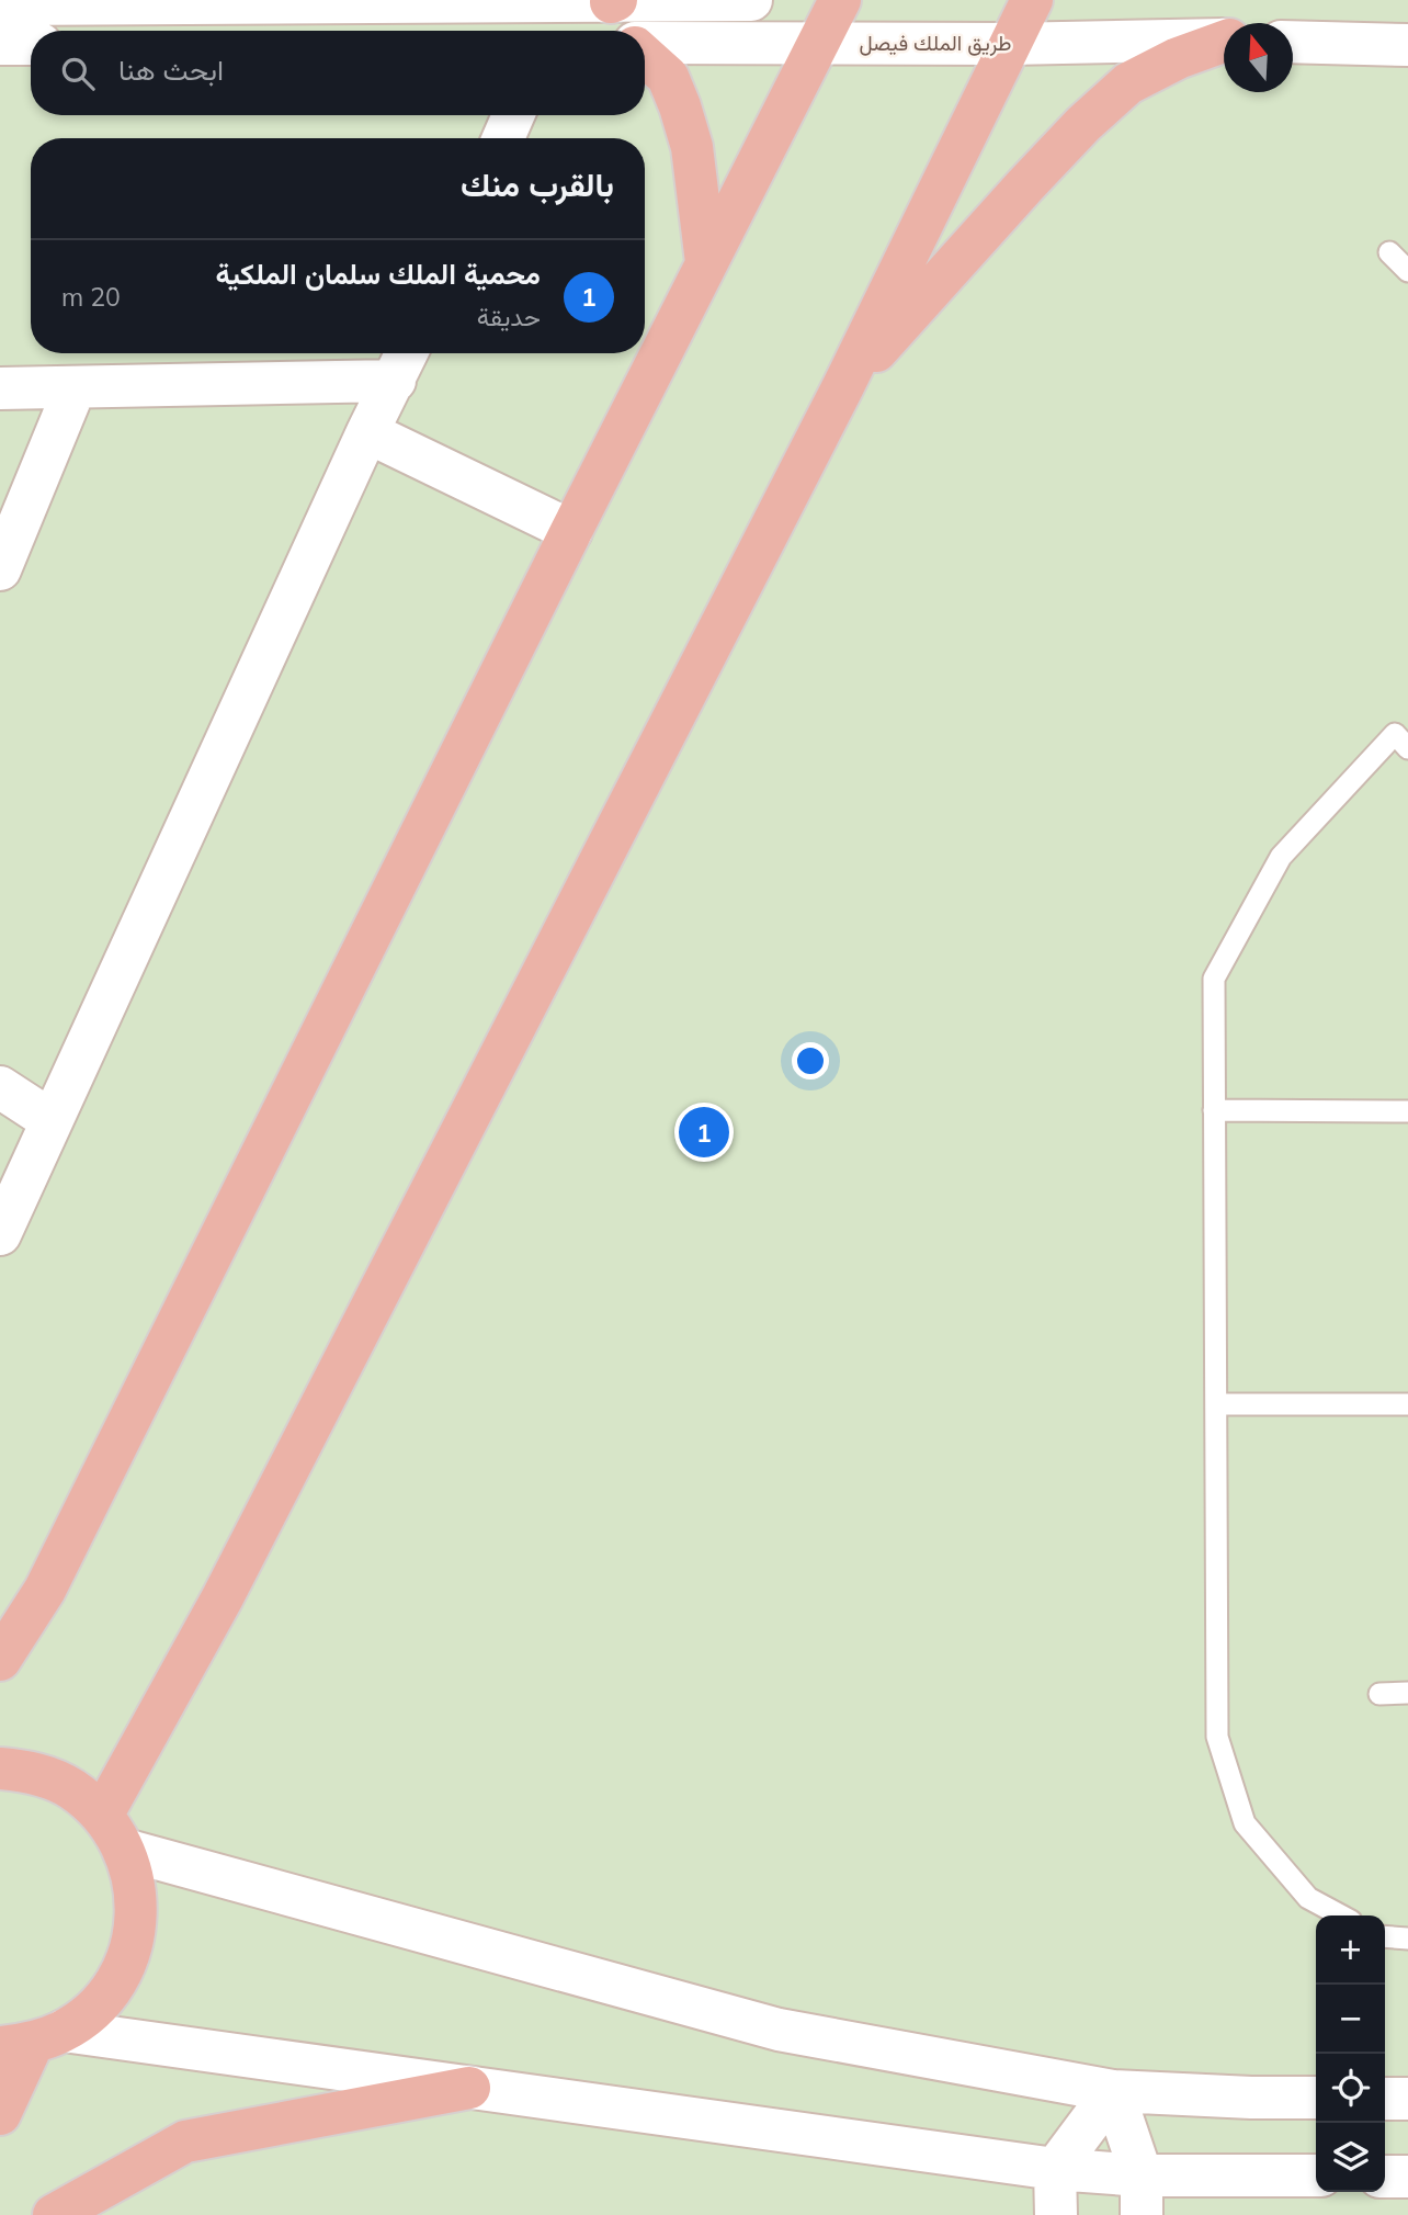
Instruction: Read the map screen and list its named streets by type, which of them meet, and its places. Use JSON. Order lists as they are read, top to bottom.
{
  "streets": {
    "street": ["طريق الملك فيصل"]
  },
  "north": "top",
  "page": {
    "search": "ابحث هنا",
    "heading": "بالقرب منك",
    "list": [
      {
        "mark": "1",
        "name": "محمية الملك سلمان الملكية",
        "note": "حديقة",
        "value": "20 m"
      }
    ],
    "pins": "1",
    "map_buttons": ["+", "−"]
  }
}
